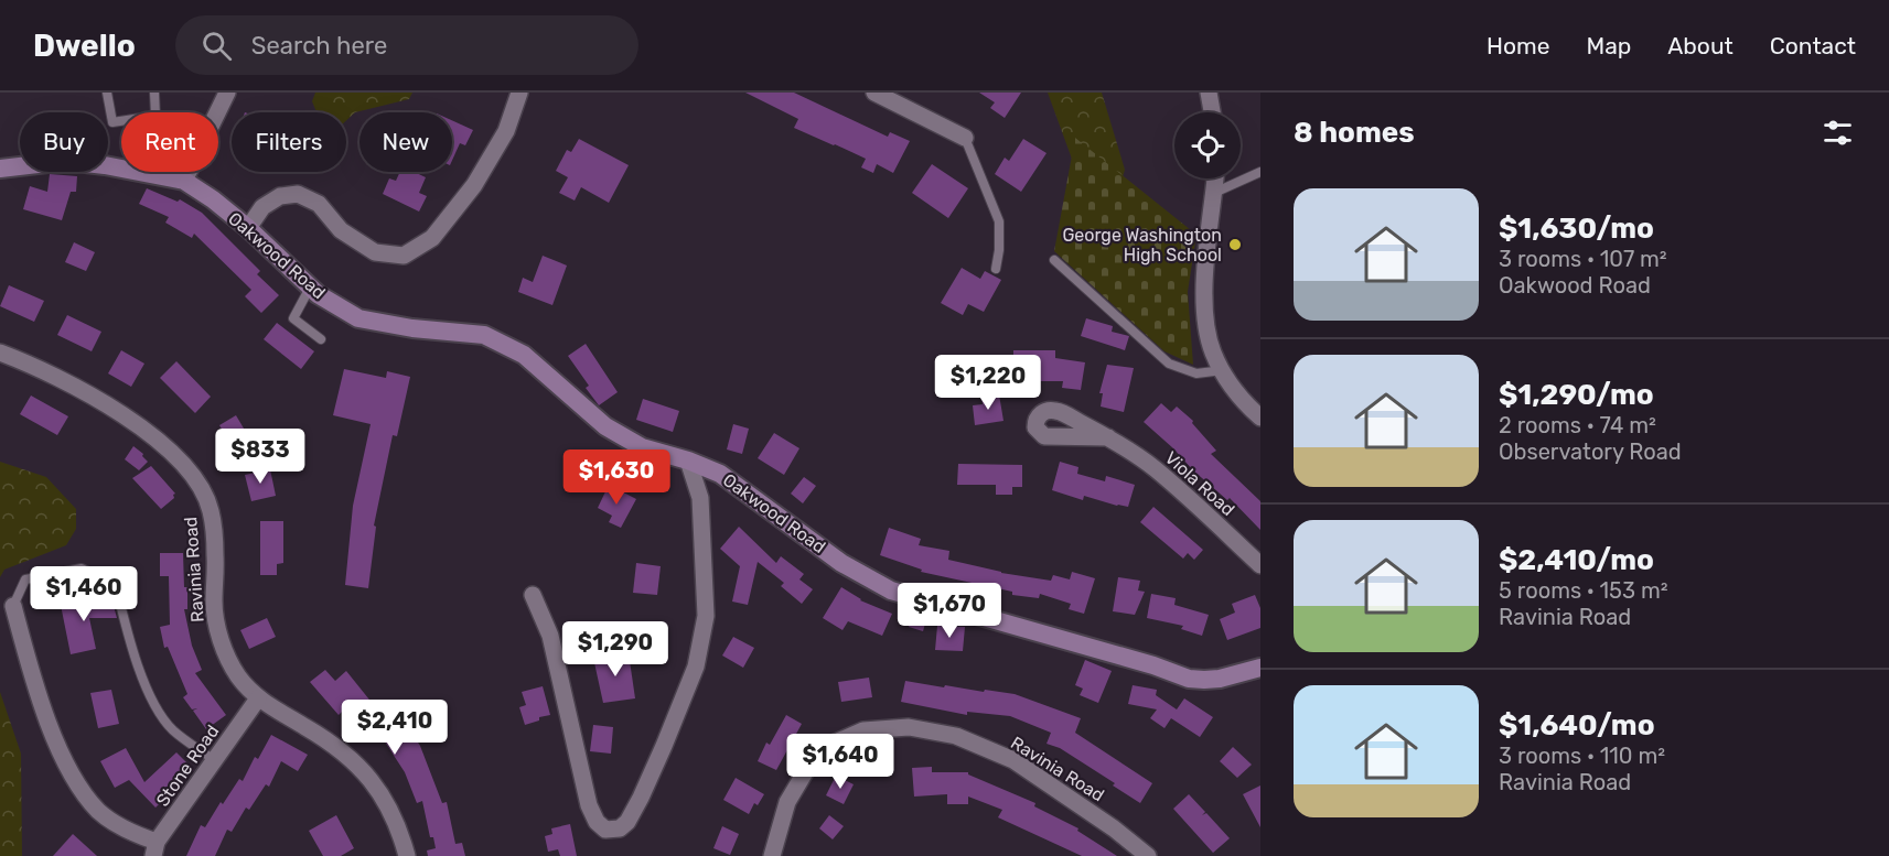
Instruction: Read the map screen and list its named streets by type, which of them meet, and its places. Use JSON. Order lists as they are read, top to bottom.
{
  "streets": {
    "main road": ["Oakwood Road"],
    "street": ["Viola Road", "Ravinia Road", "Stone Road"]
  },
  "crossings": [
    ["Ravinia Road", "Stone Road"]
  ],
  "places": ["George Washington High School"],
  "page": {
    "header": "Dwello",
    "search": "Search here",
    "nav": [
      "Home",
      "Map",
      "About",
      "Contact"
    ],
    "heading": "8 homes",
    "chip": [
      "Buy",
      "Rent",
      "Filters",
      "New"
    ],
    "list": [
      {
        "name": "$1,630/mo",
        "note": "3 rooms · 107 m² · Oakwood Road"
      },
      {
        "name": "$1,290/mo",
        "note": "2 rooms · 74 m² · Observatory Road"
      },
      {
        "name": "$2,410/mo",
        "note": "5 rooms · 153 m² · Ravinia Road"
      },
      {
        "name": "$1,640/mo",
        "note": "3 rooms · 110 m² · Ravinia Road"
      }
    ],
    "price": [
      "$1,220",
      "$833",
      "$1,630",
      "$1,460",
      "$1,670",
      "$1,290",
      "$2,410",
      "$1,640"
    ]
  }
}
